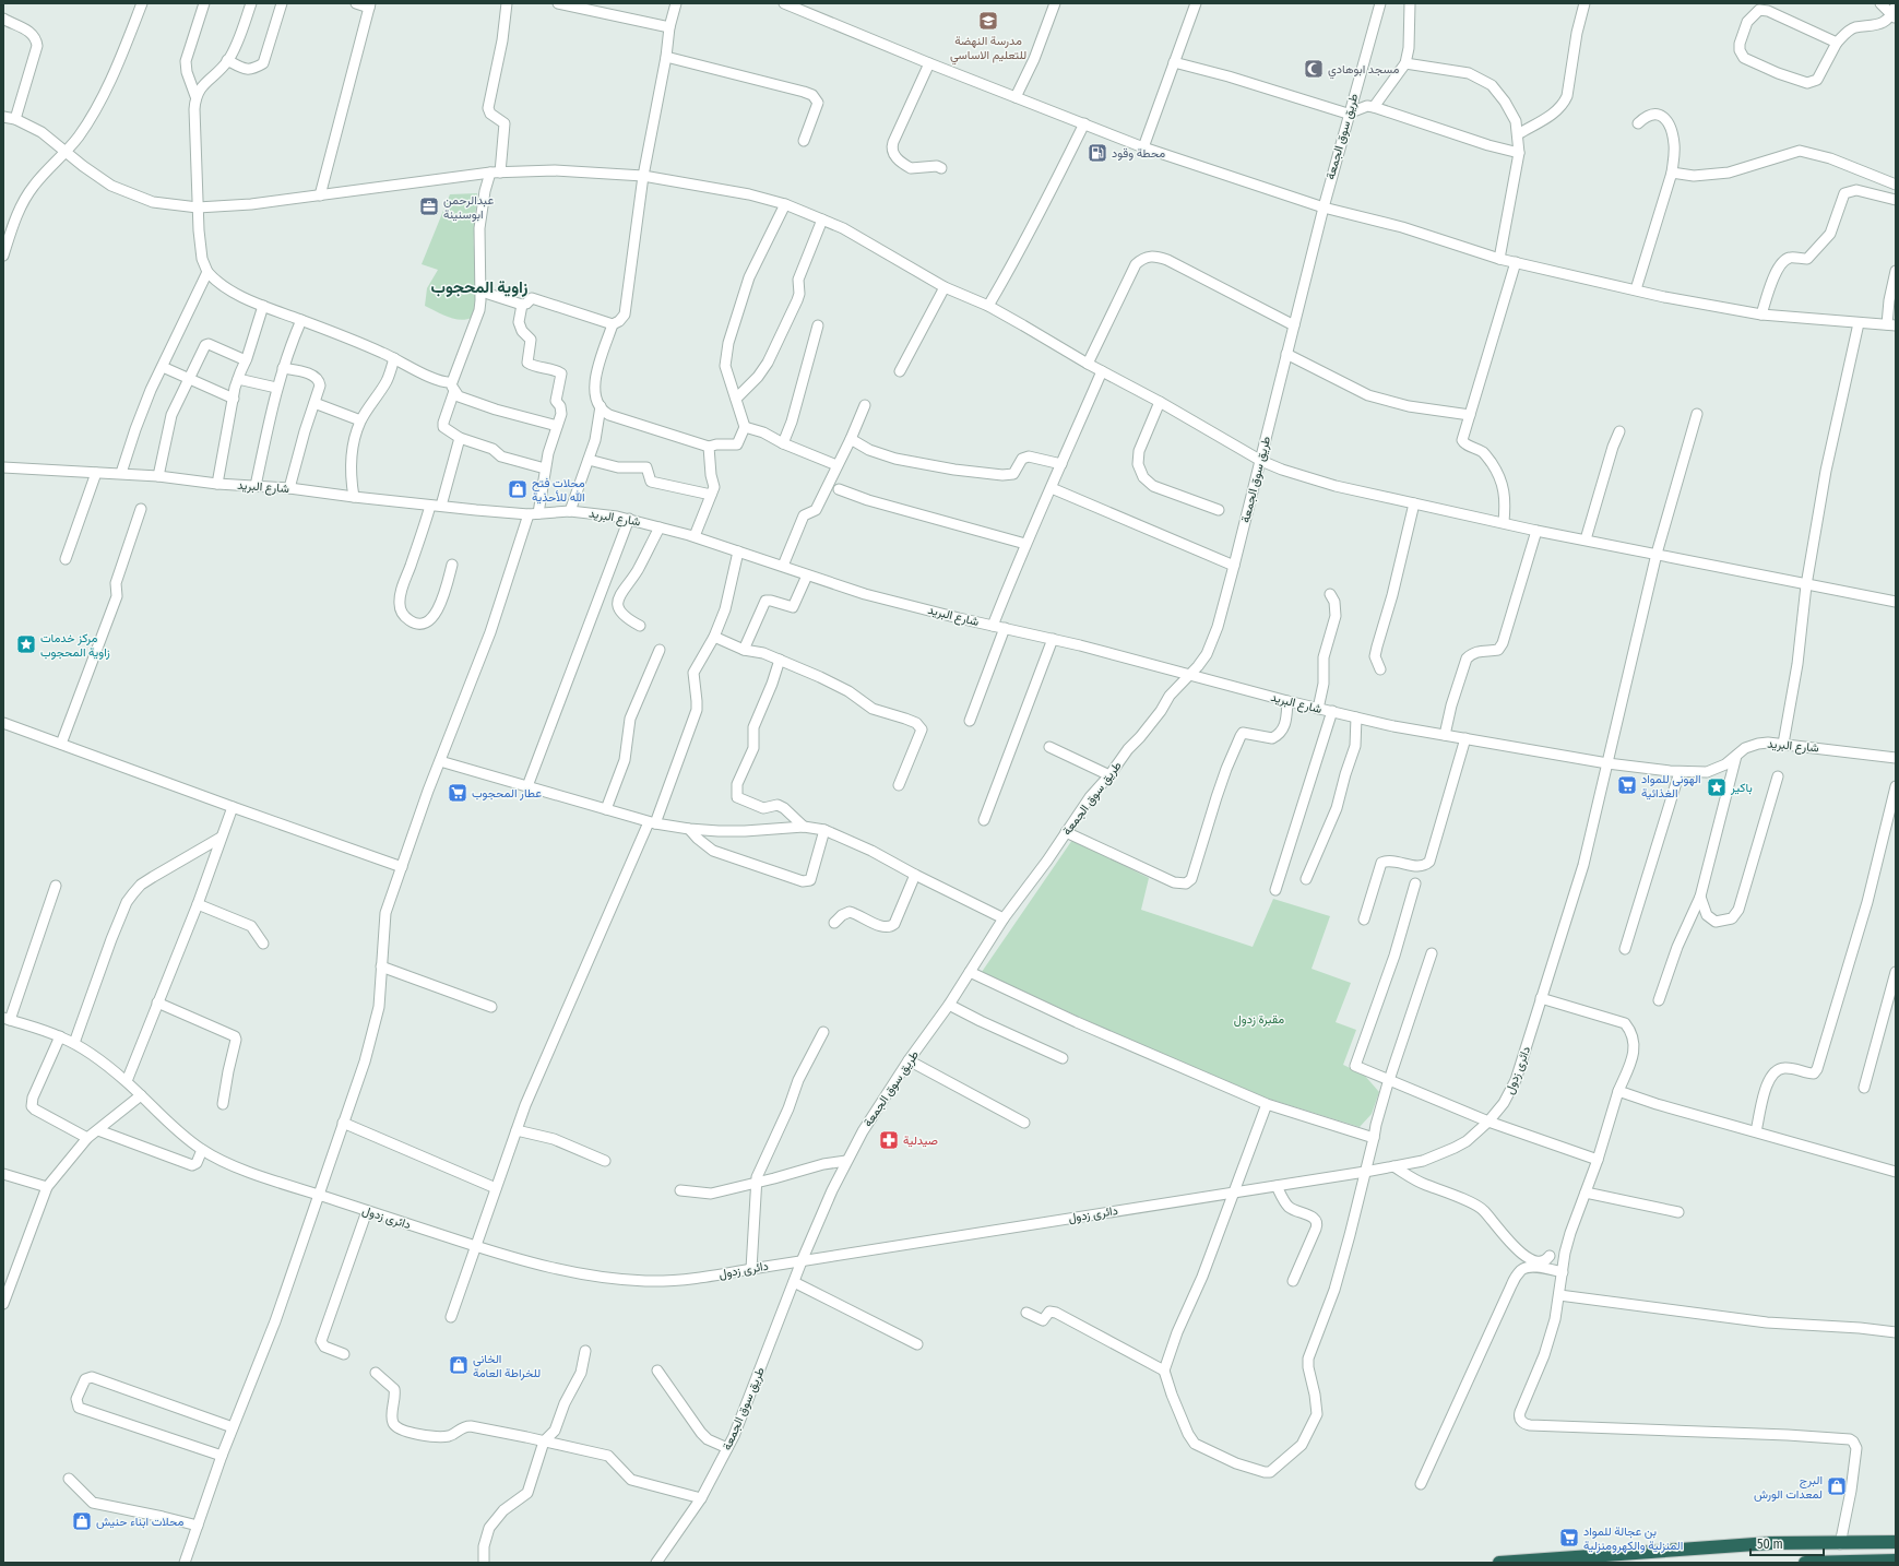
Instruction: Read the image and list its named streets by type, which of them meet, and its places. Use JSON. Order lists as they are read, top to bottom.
{
  "streets": {
    "street": ["طريق سوق الجمعة", "شارع البريد", "دائرى زدول"]
  },
  "crossings": [
    ["طريق سوق الجمعة", "شارع البريد"],
    ["طريق سوق الجمعة", "دائرى زدول"],
    ["شارع البريد", "دائرى زدول"]
  ],
  "districts": ["زاوية المحجوب"],
  "parks": ["مقبرة زدول"],
  "places": {
    "school or university": ["مدرسة النهضة للتعليم الاساسي"],
    "mosque": ["مسجد ابوهادي"],
    "fuel station": ["محطة وقود"],
    "office": ["عبدالرحمن ابوسنينة"],
    "shop": [
      "محلات فتح الله للأحذية",
      "الخاني للخراطة العامة",
      "البرج لمعدات الورش",
      "محلات ابناء حنيش"
    ],
    "place": ["مركز خدمات زاوية المحجوب", "باكير"],
    "supermarket": ["الهونى للمواد الغذائية", "عطار المحجوب", "بن عجالة للمواد المنزلية والكهرومنزلية"],
    "pharmacy": ["صيدلية"]
  },
  "scale_bar": "50 m"
}
